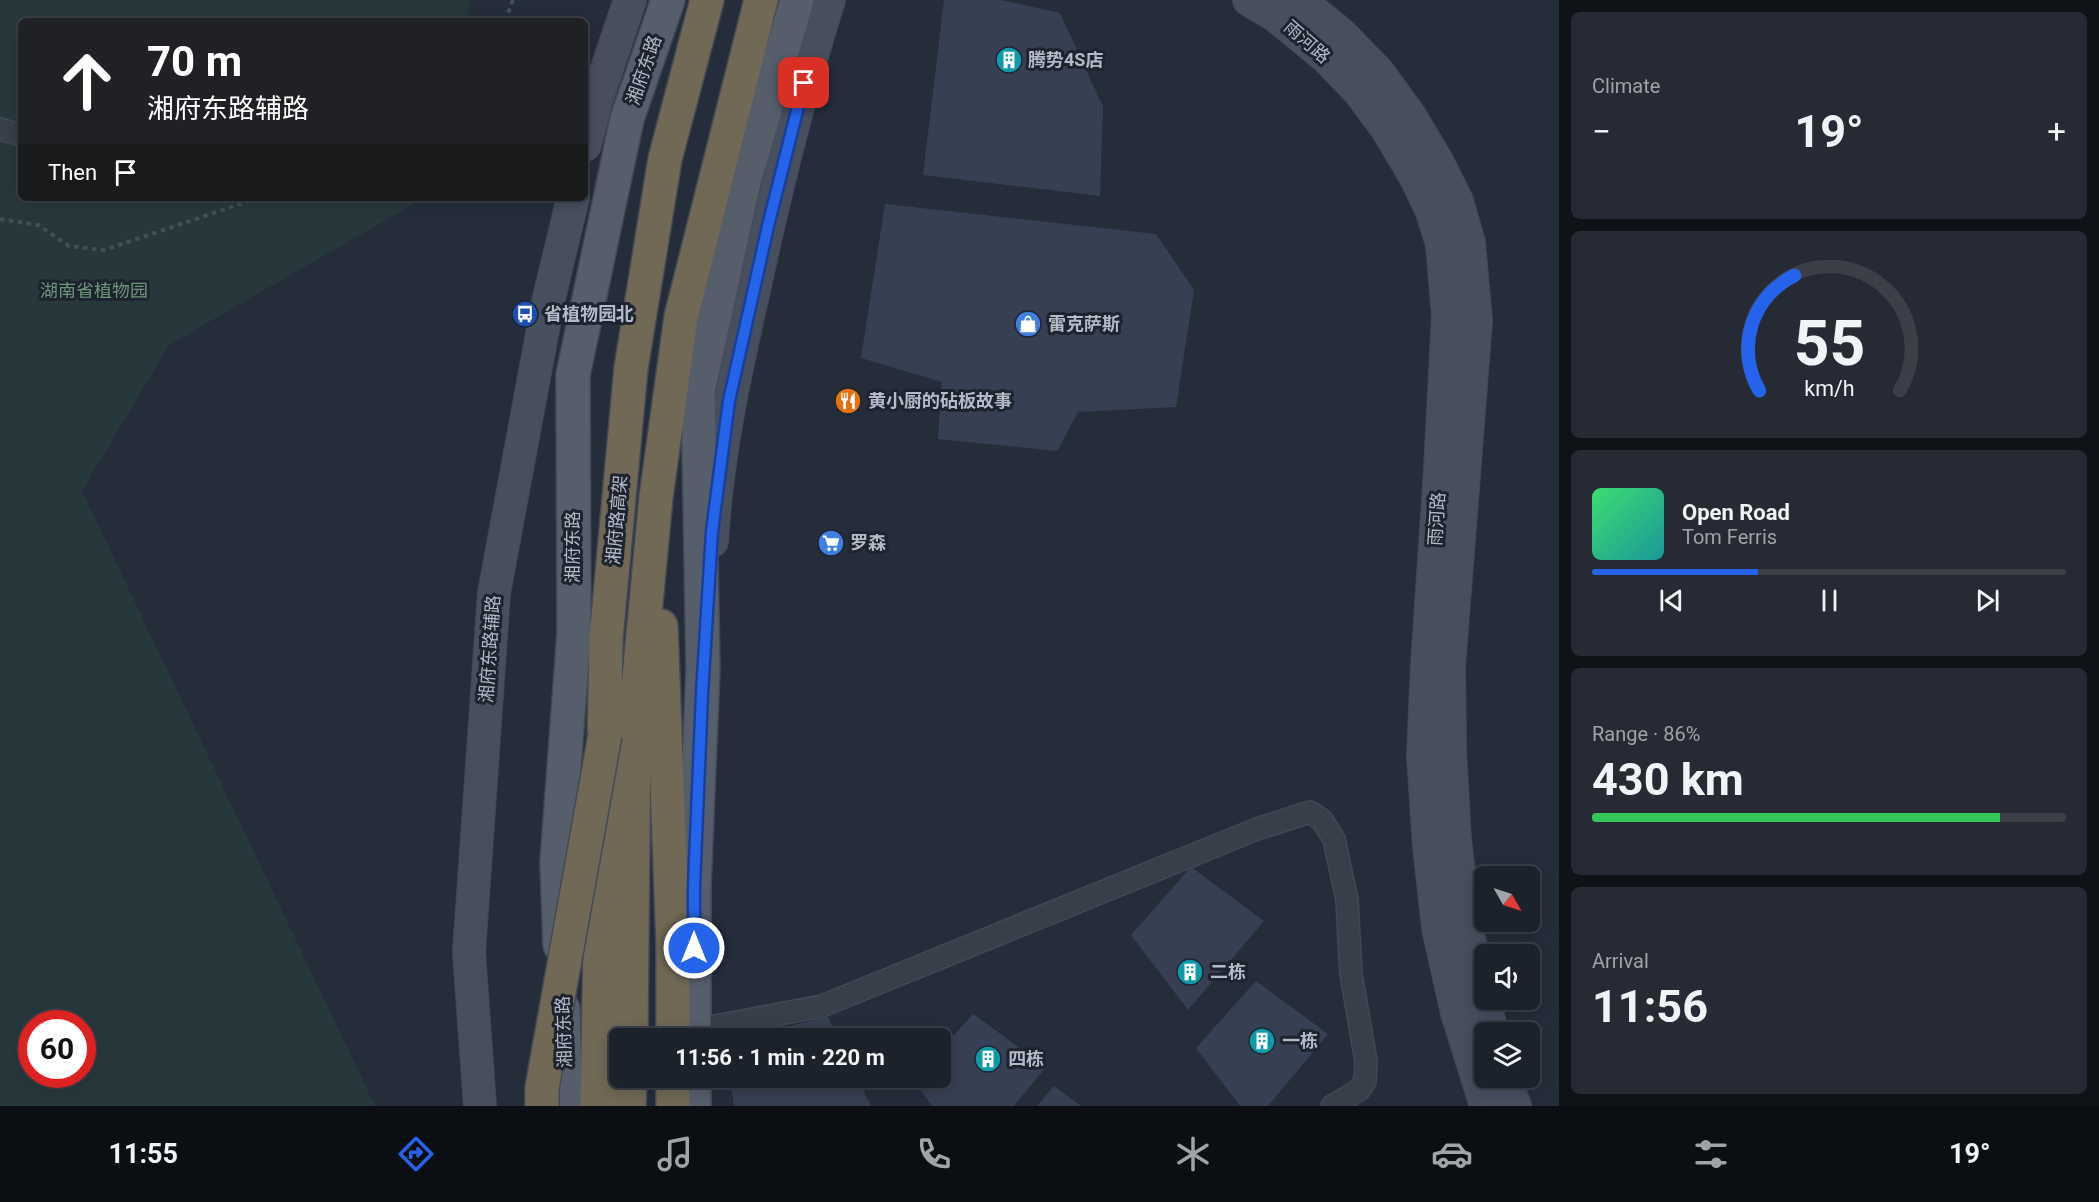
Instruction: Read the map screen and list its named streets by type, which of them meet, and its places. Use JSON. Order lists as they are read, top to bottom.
{
  "streets": {
    "highway": ["湘府路高架"],
    "main road": ["雨河路", "湘府东路", "湘府东路辅路"]
  },
  "parks": ["湖南省植物园"],
  "places": {
    "building": [
      "腾势4S店",
      "二栋",
      "一栋",
      "四栋"
    ],
    "bus stop": ["省植物园北"],
    "shop": ["雷克萨斯"],
    "restaurant": ["黄小厨的砧板故事"],
    "supermarket": ["罗森"]
  },
  "north": "bottom right",
  "page": {
    "tile": [
      "Climate",
      ["Range · 86%", "430 km"],
      ["Arrival", "11:56"]
    ],
    "turn": ["70 m", "湘府东路辅路"],
    "heat": ["−", "19°", "+"],
    "then": "Then",
    "song": ["Open Road", "Tom Ferris"],
    "limit": "60",
    "trip": "11:56 · 1 min · 220 m",
    "tabs": ["11:55", "19°"],
    "gauge": ["55", "km/h"]
  }
}
